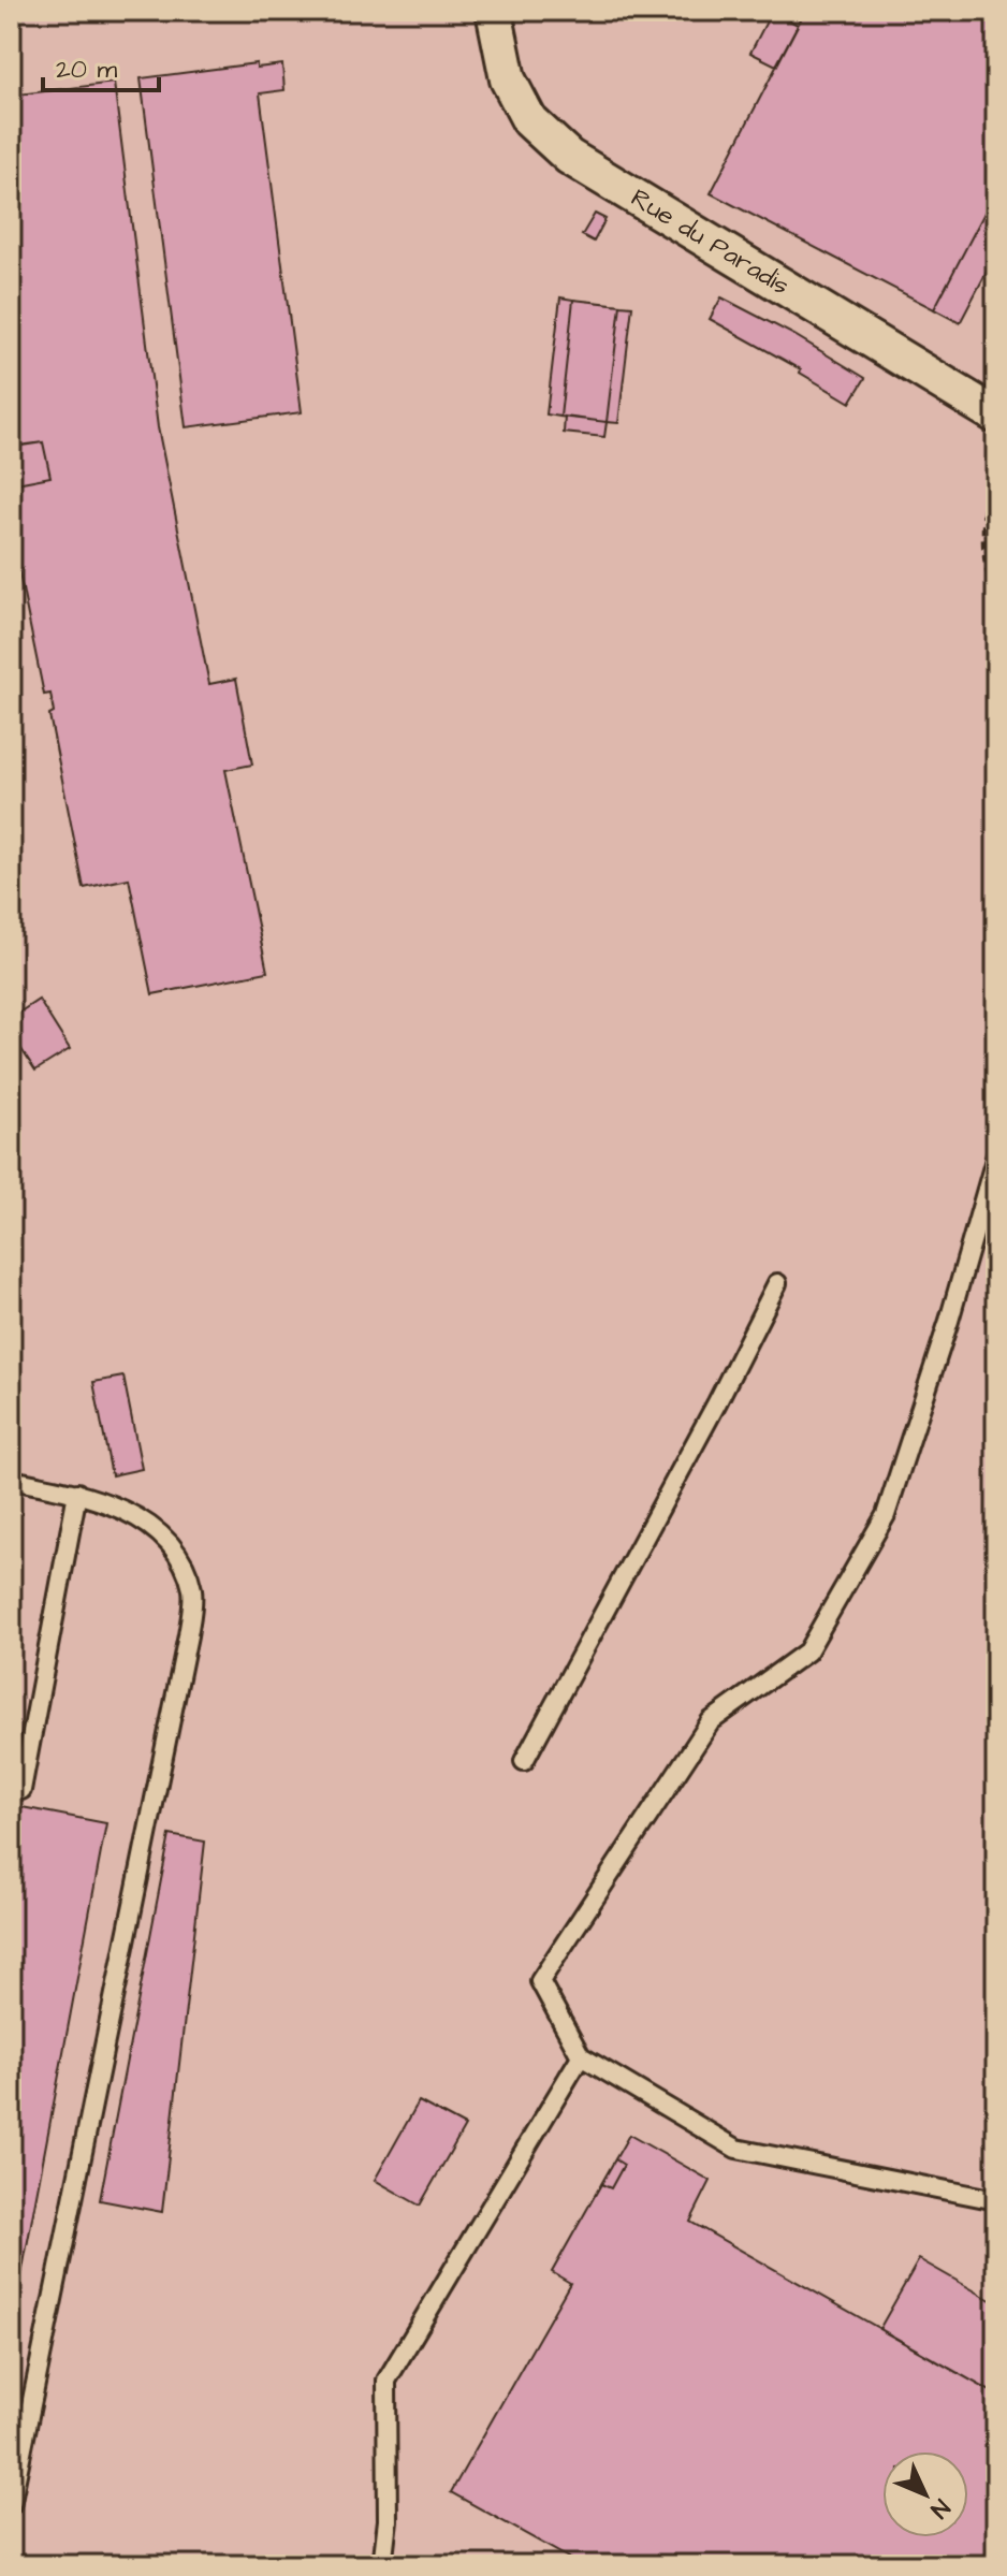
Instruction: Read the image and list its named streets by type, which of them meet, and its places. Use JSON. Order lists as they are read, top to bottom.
{
  "streets": {
    "street": ["Rue du Paradis"]
  },
  "scale_bar": "20 m",
  "north": "bottom right"
}
